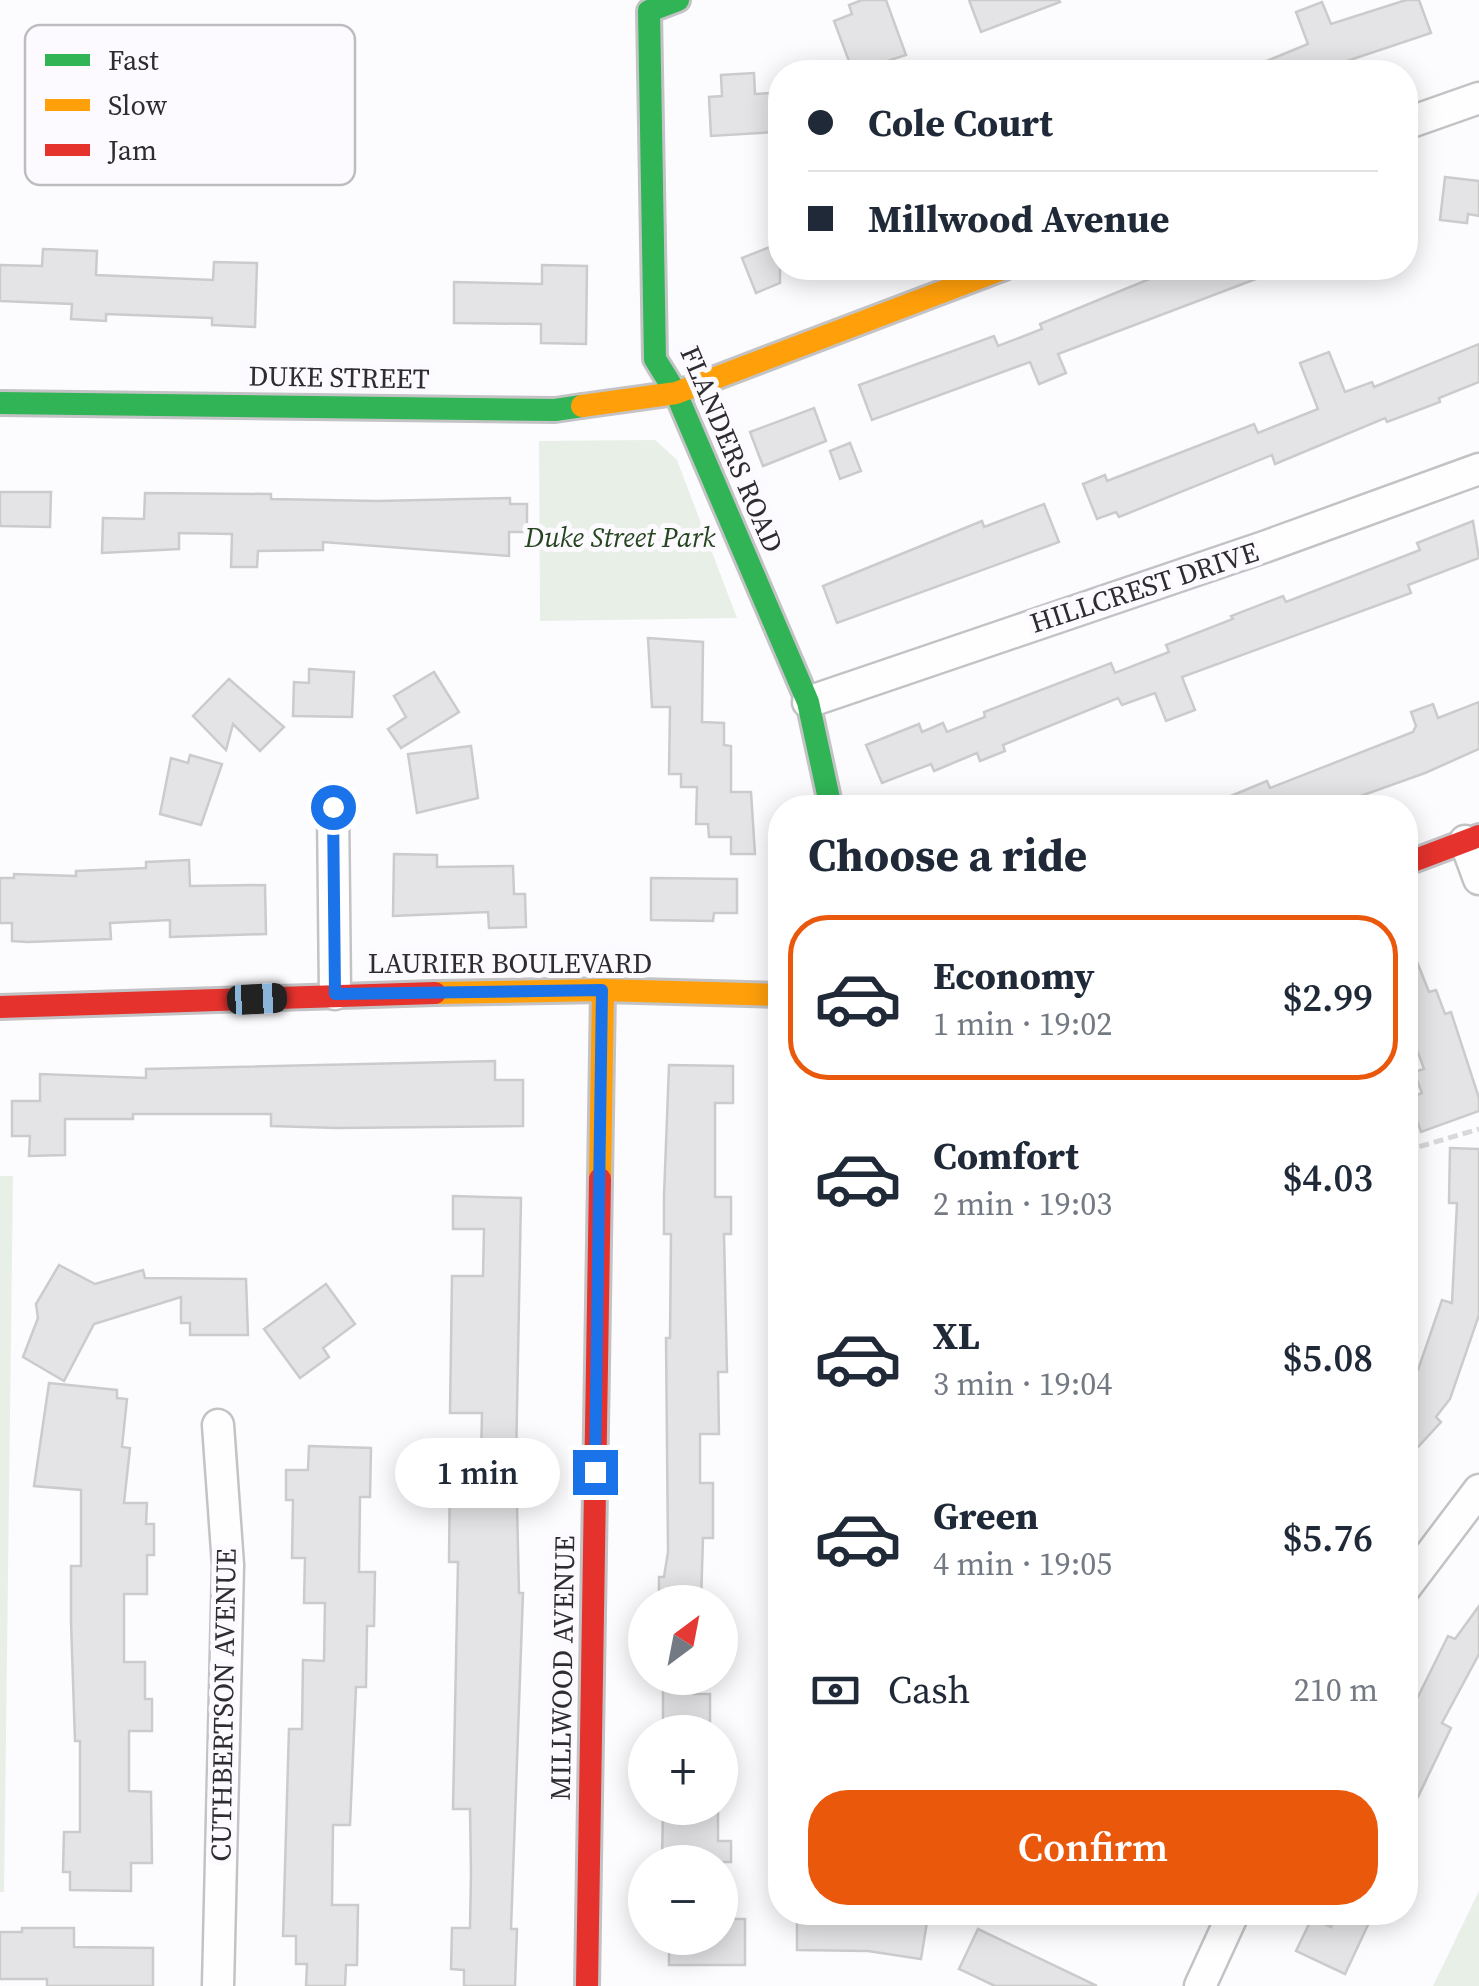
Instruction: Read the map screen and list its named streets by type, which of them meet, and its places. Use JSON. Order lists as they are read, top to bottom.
{
  "streets": {
    "street": [
      "DUKE STREET",
      "FLANDERS ROAD",
      "HILLCREST DRIVE",
      "LAURIER BOULEVARD",
      "MILLWOOD AVENUE",
      "CUTHBERTSON AVENUE"
    ]
  },
  "crossings": [
    ["DUKE STREET", "FLANDERS ROAD"],
    ["FLANDERS ROAD", "HILLCREST DRIVE"],
    ["LAURIER BOULEVARD", "MILLWOOD AVENUE"]
  ],
  "parks": ["Duke Street Park"],
  "legend": ["Fast", "Slow", "Jam"],
  "north": "top right",
  "page": {
    "banner": ["Cole Court", "Millwood Avenue"],
    "heading": "Choose a ride",
    "list": [
      {
        "name": "Economy",
        "note": "1 min · 19:02",
        "value": "$2.99"
      },
      {
        "name": "Comfort",
        "note": "2 min · 19:03",
        "value": "$4.03"
      },
      {
        "name": "XL",
        "note": "3 min · 19:04",
        "value": "$5.08"
      },
      {
        "name": "Green",
        "note": "4 min · 19:05",
        "value": "$5.76"
      }
    ],
    "bubble": "1 min",
    "map_buttons": ["+", "−"],
    "pay": ["Cash", "210 m"],
    "buttons": "Confirm"
  }
}
